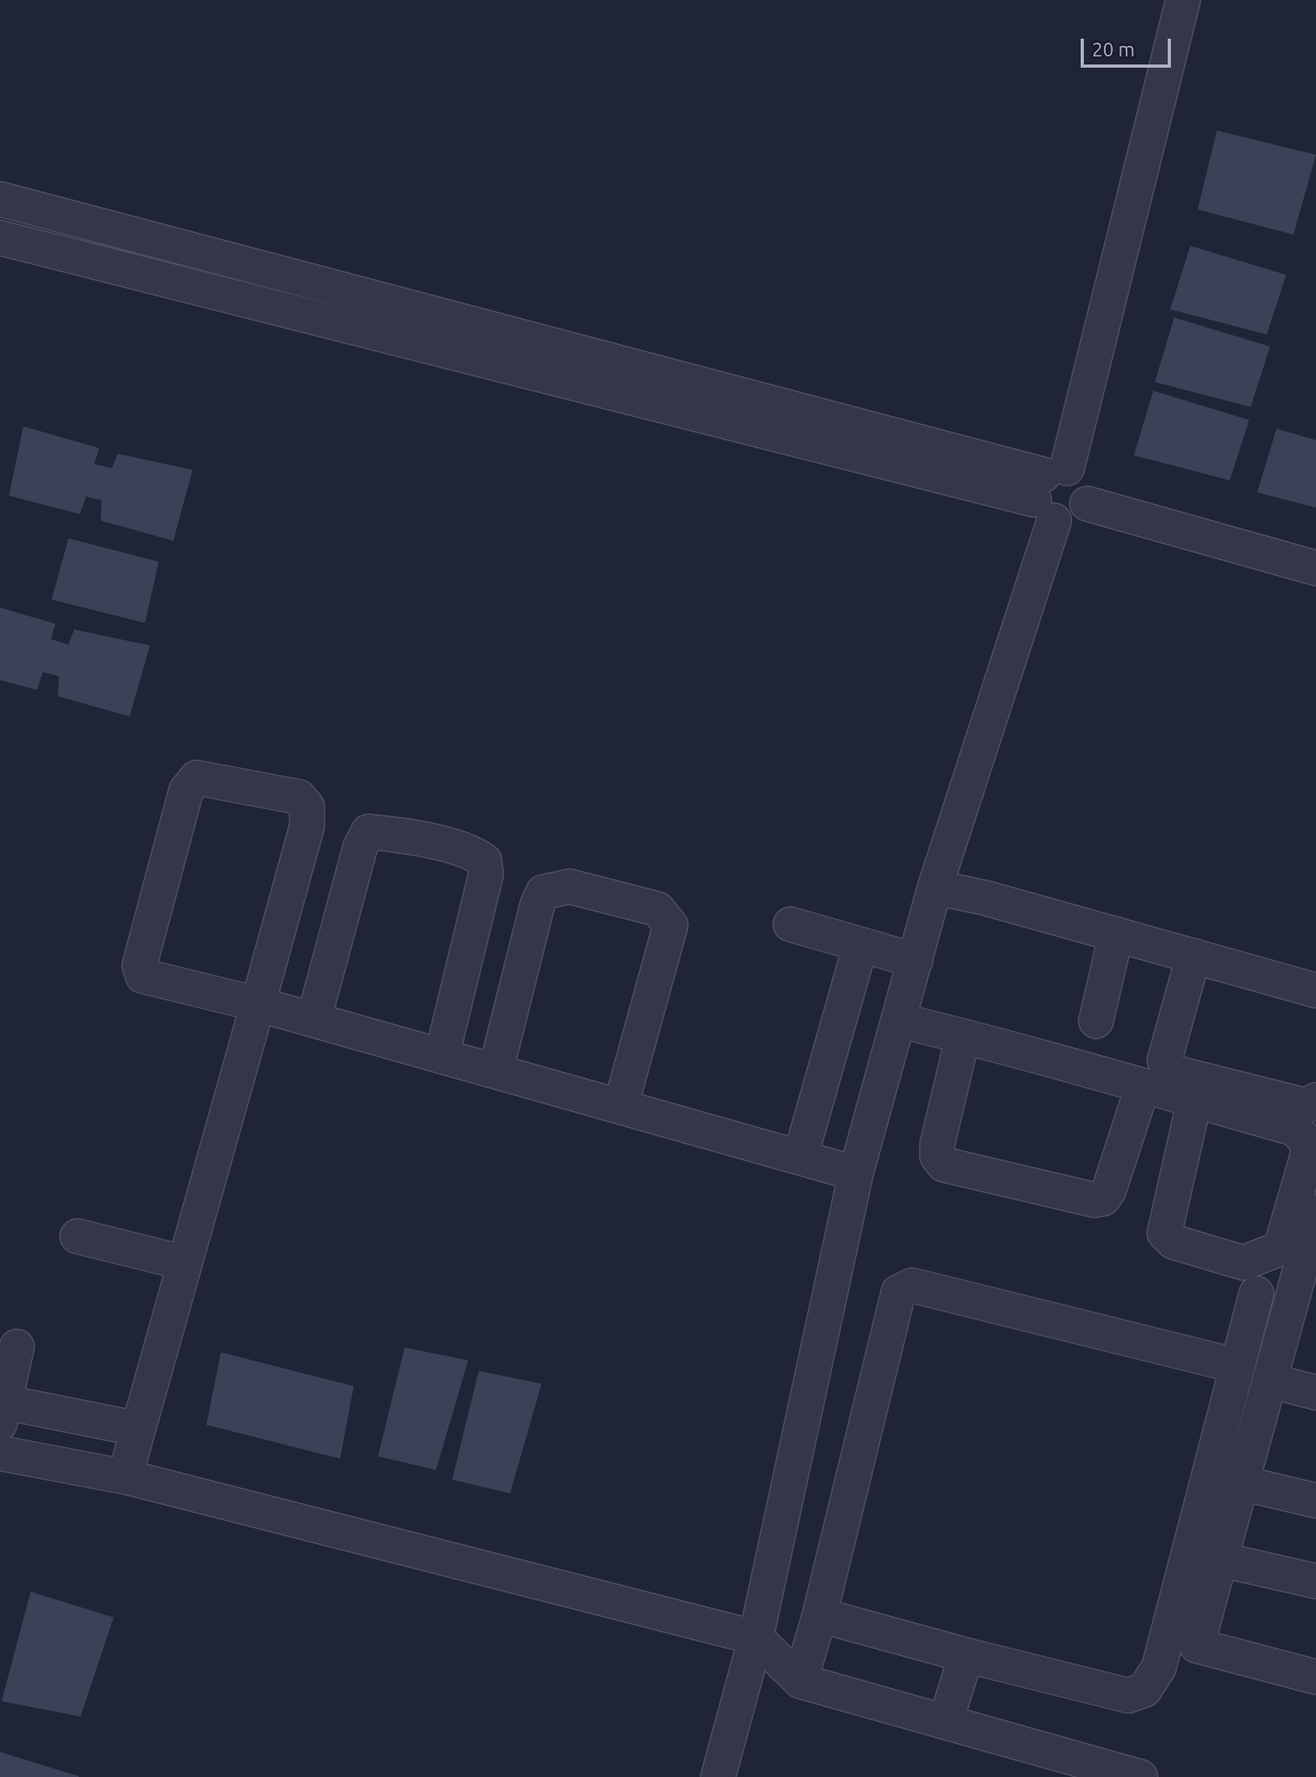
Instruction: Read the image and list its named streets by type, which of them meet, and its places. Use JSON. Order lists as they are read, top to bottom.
{
  "scale_bar": "20 m"
}
